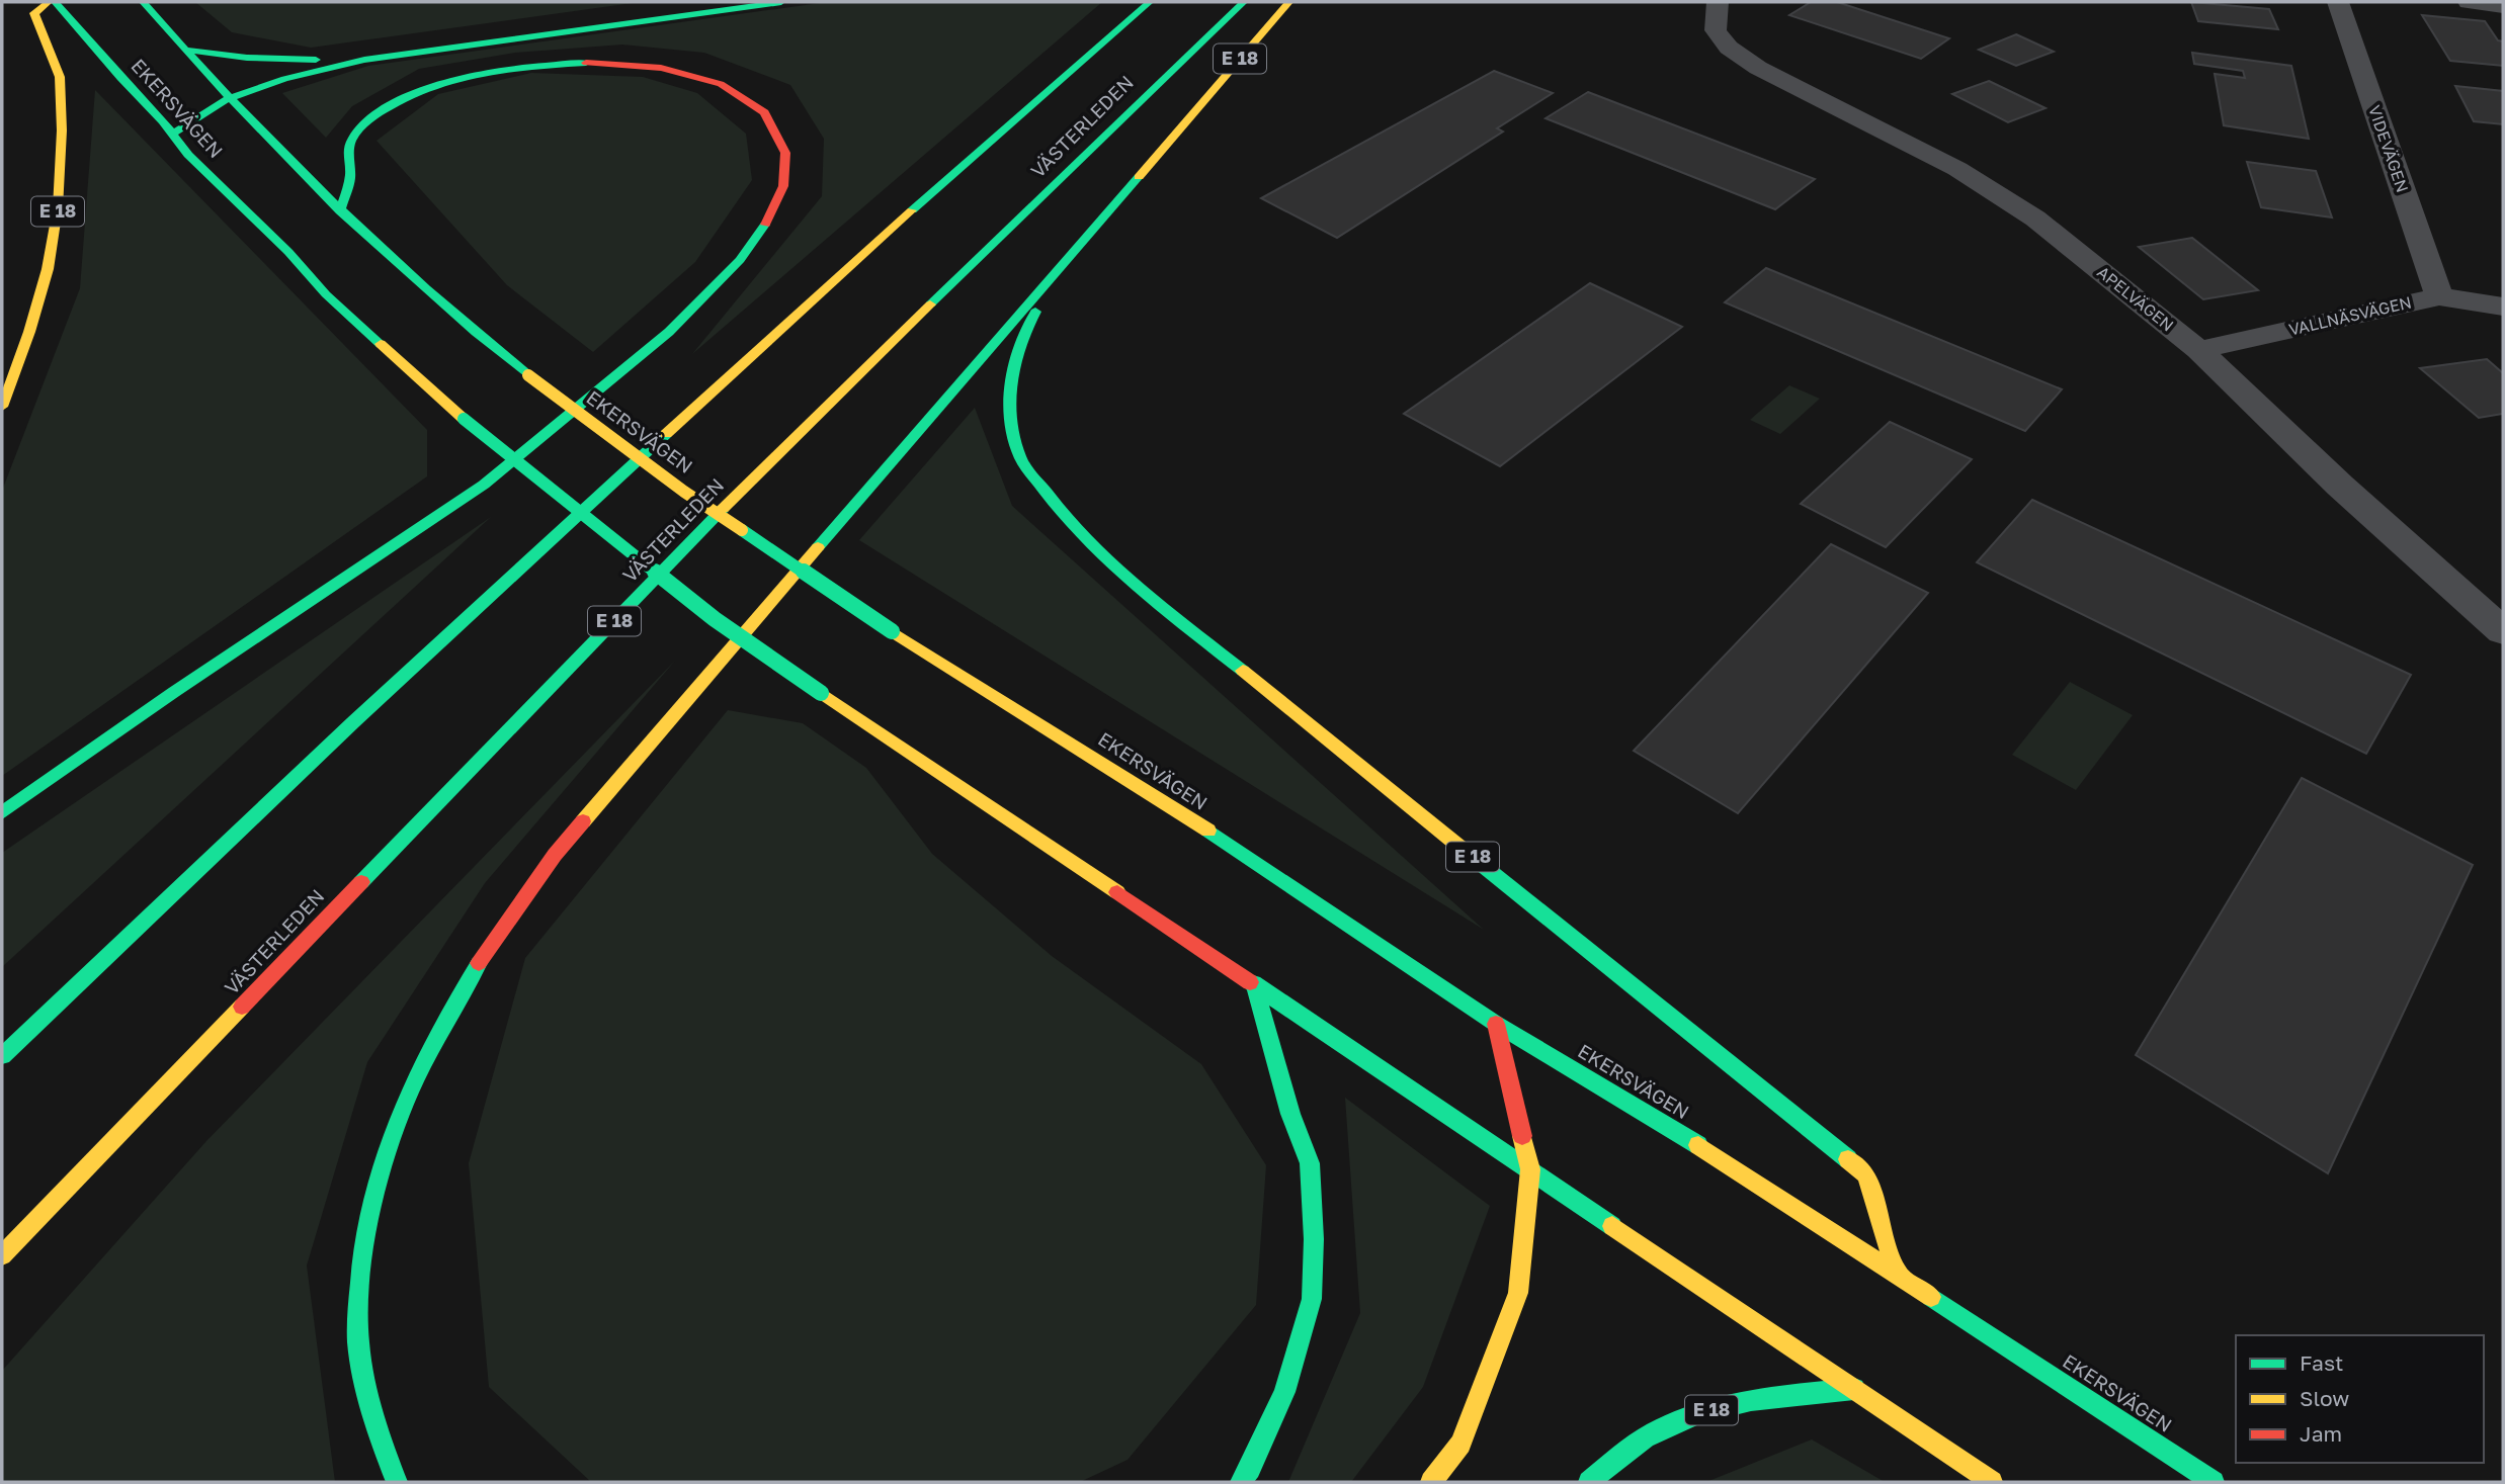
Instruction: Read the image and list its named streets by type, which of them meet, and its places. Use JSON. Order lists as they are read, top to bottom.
{
  "streets": {
    "main road": ["E 18", "EKERSVÄGEN", "VÄSTERLEDEN"],
    "street": ["VIDEVÄGEN", "APELVÄGEN", "VALLNÄSVÄGEN"]
  },
  "crossings": [
    ["E 18", "EKERSVÄGEN"],
    ["VIDEVÄGEN", "VALLNÄSVÄGEN"],
    ["APELVÄGEN", "VALLNÄSVÄGEN"]
  ],
  "legend": ["Fast", "Slow", "Jam"]
}
